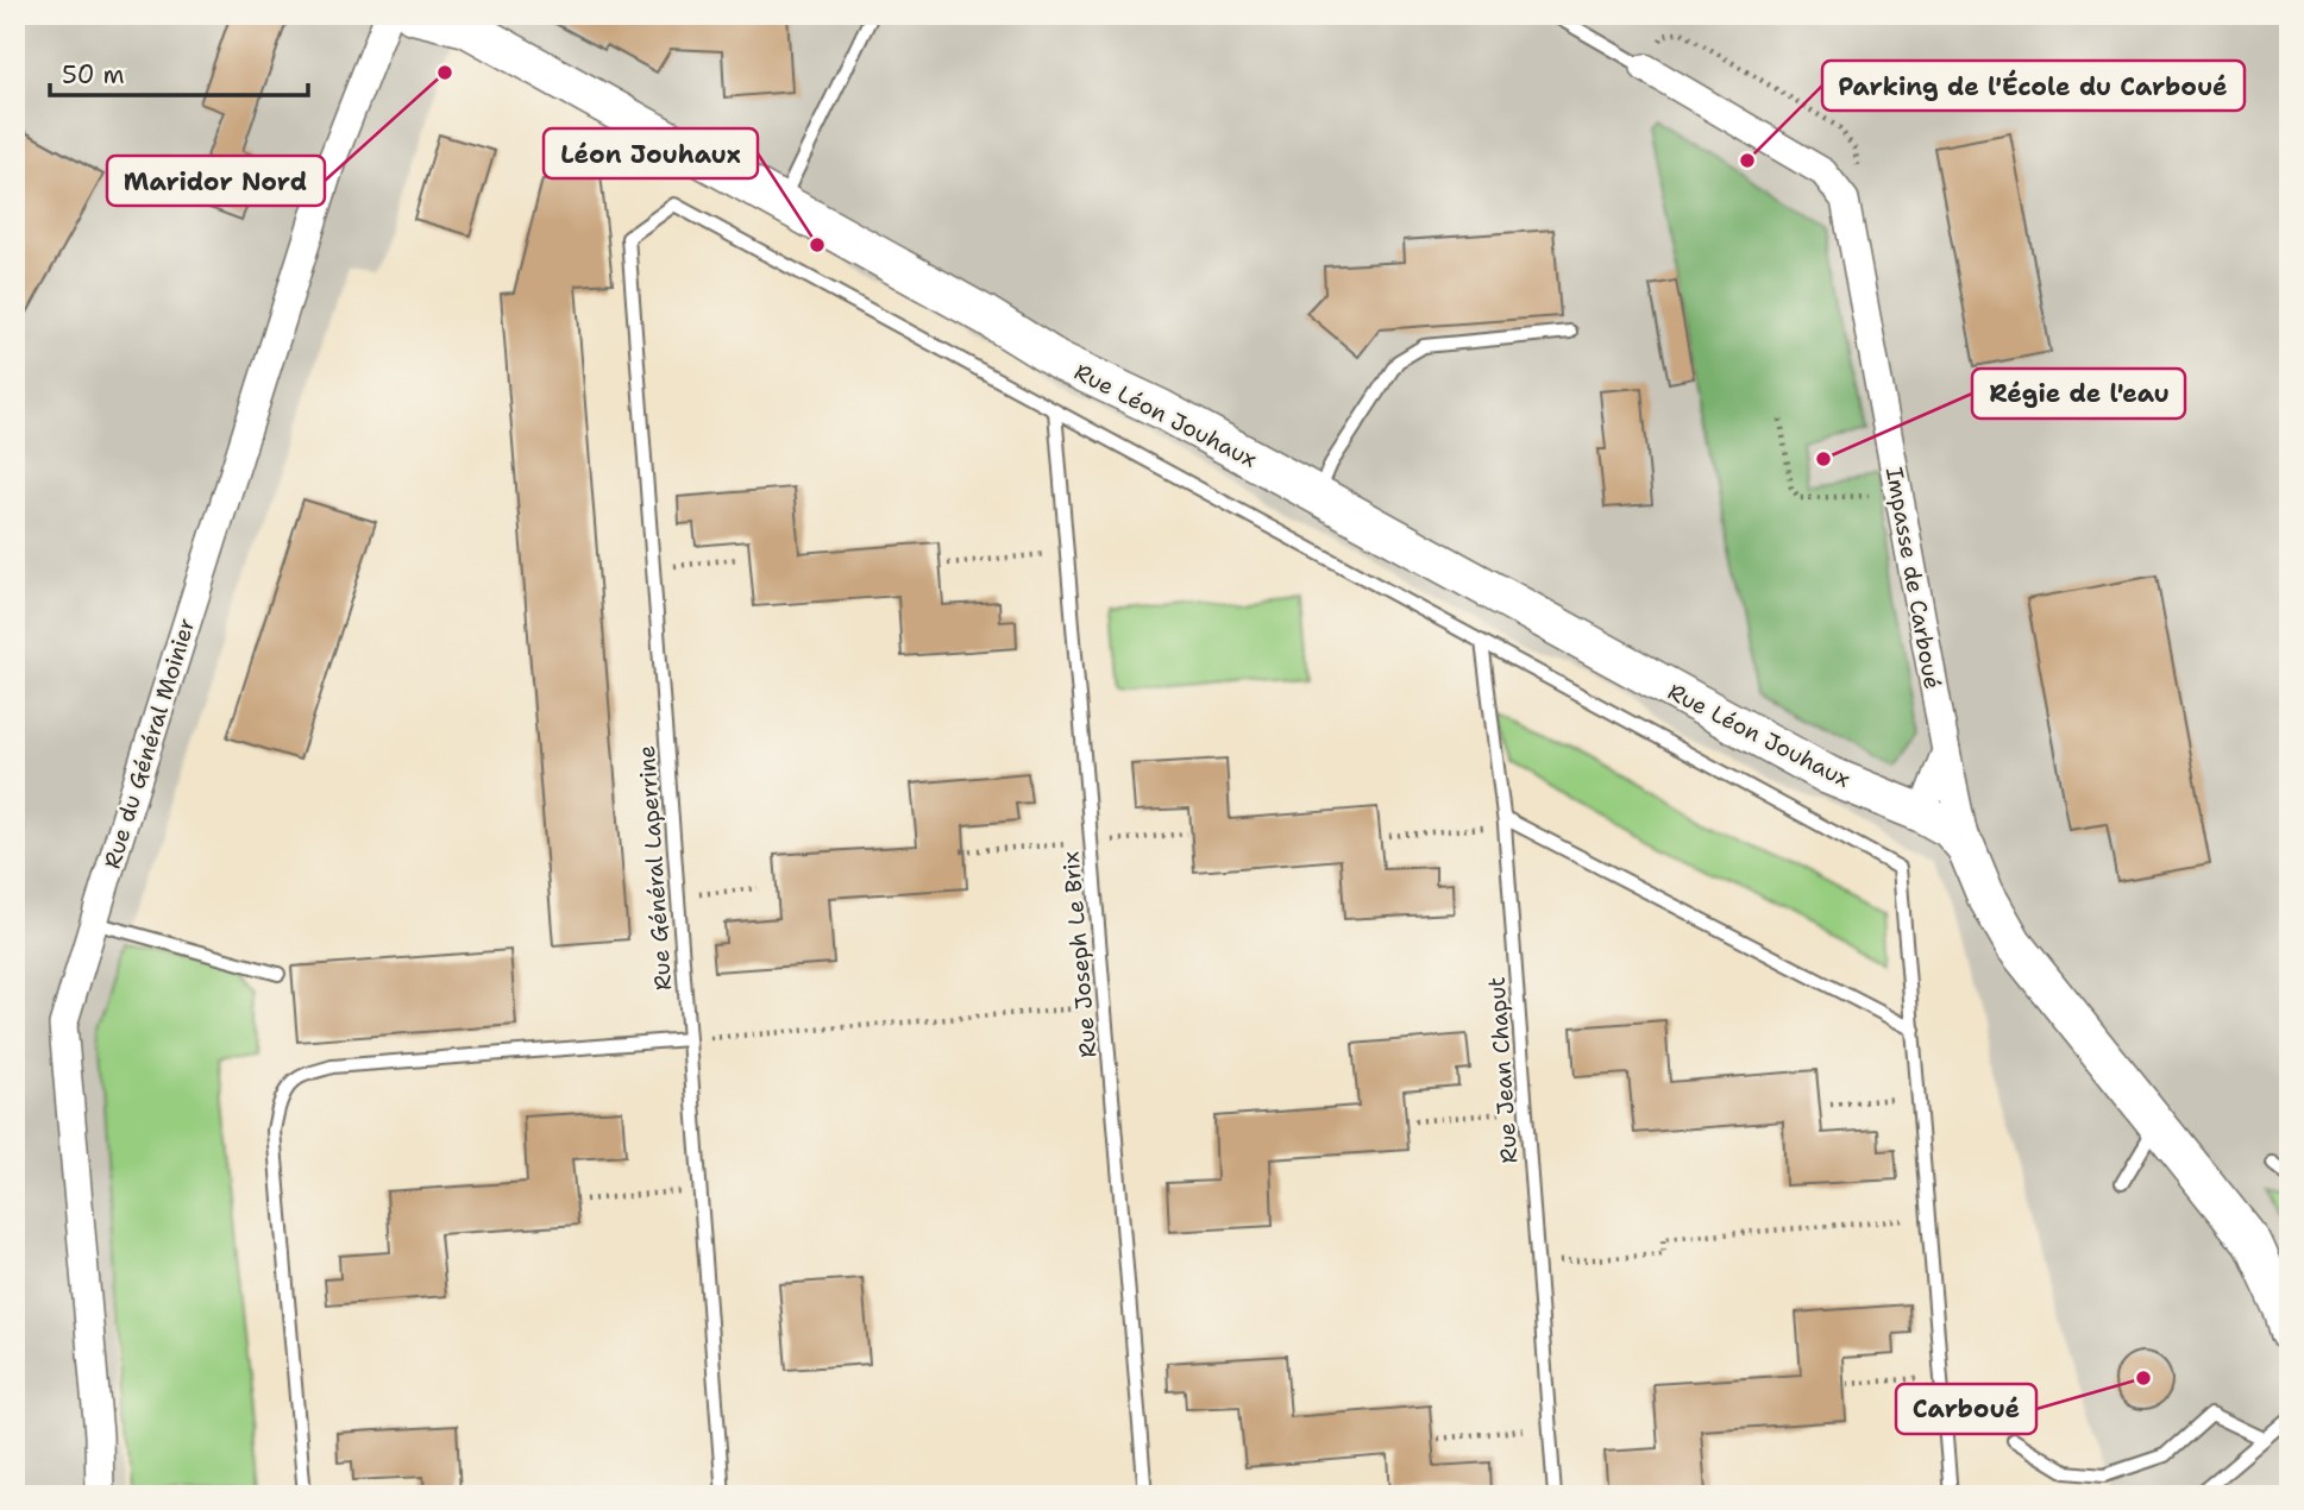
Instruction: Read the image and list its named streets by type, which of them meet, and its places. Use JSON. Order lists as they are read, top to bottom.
{
  "streets": {
    "street": ["Rue Léon Jouhaux", "Impasse de Carboué", "Rue du Général Moinier"],
    "lane": ["Rue Général Laperrine", "Rue Joseph Le Brix", "Rue Jean Chaput"]
  },
  "crossings": [
    ["Rue Léon Jouhaux", "Impasse de Carboué"],
    ["Rue Général Laperrine", "Rue Joseph Le Brix"]
  ],
  "places": [
    "Maridor Nord",
    "Parking de l'École du Carboué",
    "Léon Jouhaux",
    "Régie de l'eau",
    "Carboué"
  ],
  "scale_bar": "50 m"
}
